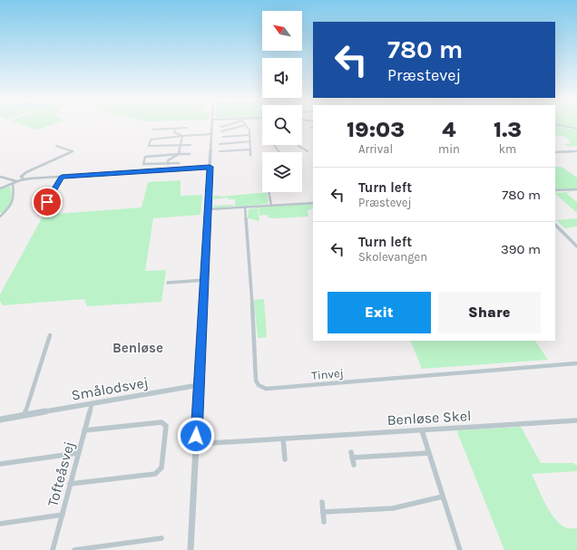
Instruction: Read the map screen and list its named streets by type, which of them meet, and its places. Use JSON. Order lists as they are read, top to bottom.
{
  "streets": {
    "street": [
      "Tinvej",
      "Smålodsvej",
      "Benløse Skel",
      "Tofteåsvej"
    ]
  },
  "crossings": [
    ["Smålodsvej", "Tofteåsvej"]
  ],
  "districts": ["Benløse"],
  "north": "top left",
  "page": {
    "turn": ["780 m", "Præstevej"],
    "eta": [
      "19:03",
      "Arrival",
      "4",
      "min",
      "1.3",
      "km"
    ],
    "list": [
      {
        "name": "Turn left",
        "note": "Præstevej",
        "value": "780 m"
      },
      {
        "name": "Turn left",
        "note": "Skolevangen",
        "value": "390 m"
      }
    ],
    "buttons": ["Exit", "Share"]
  }
}
